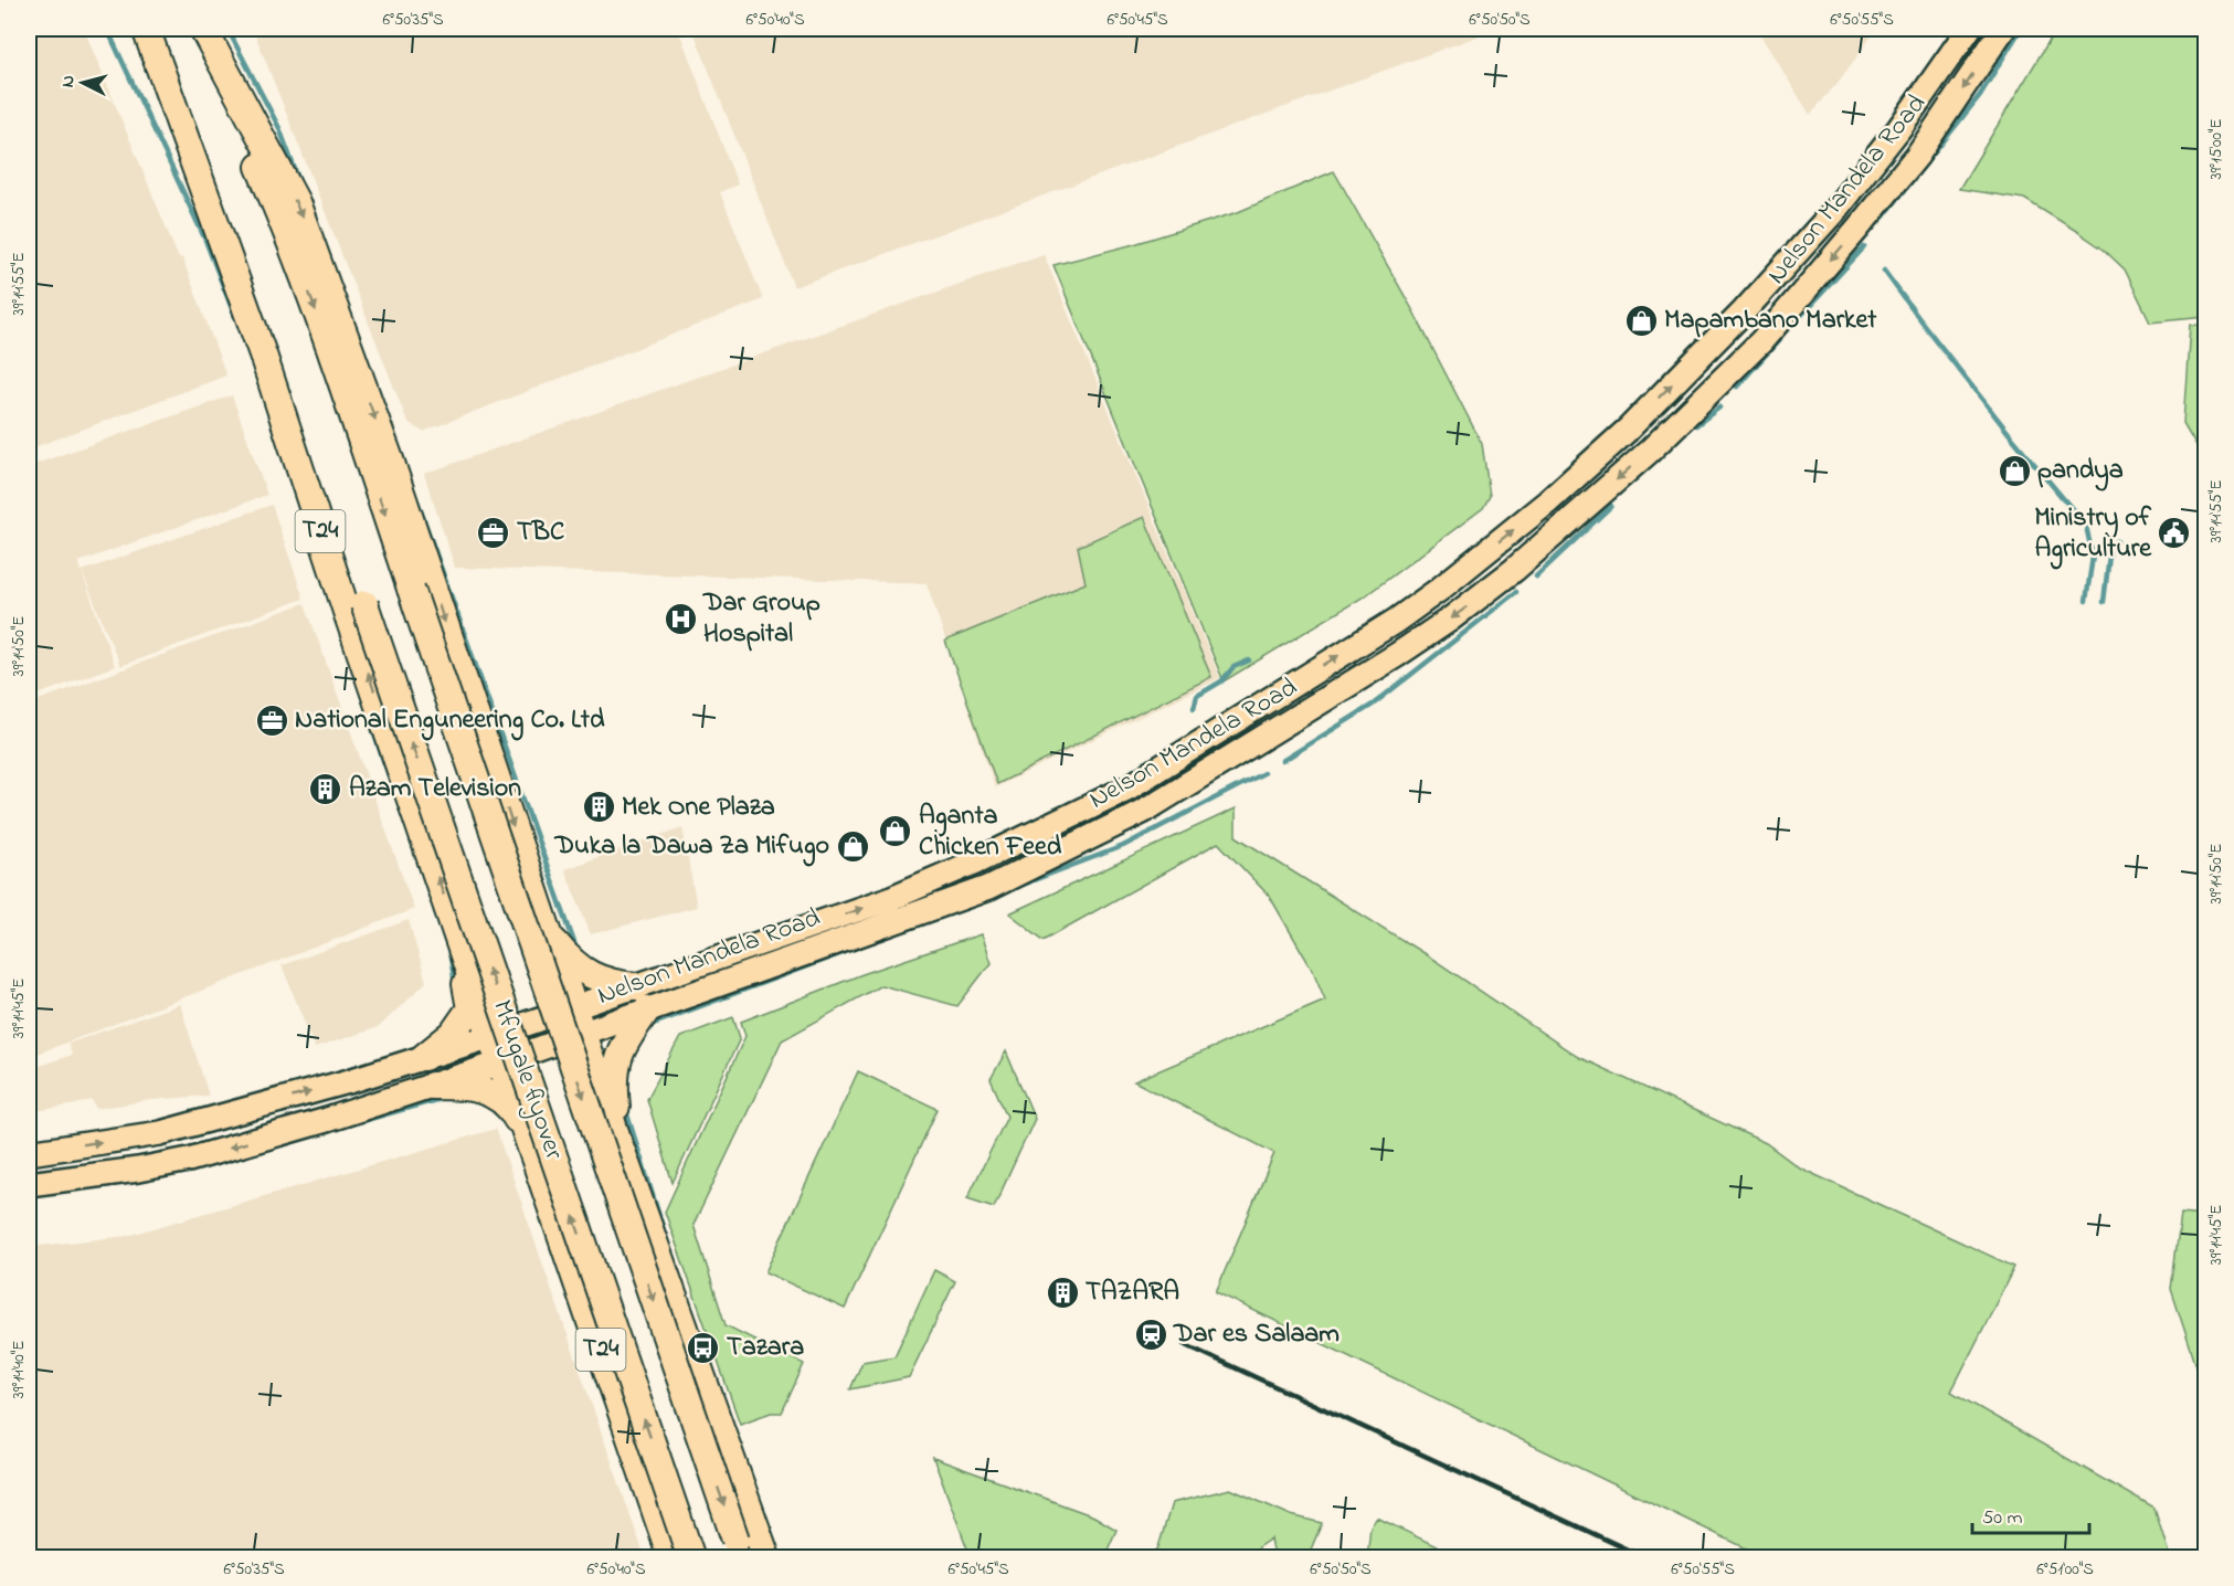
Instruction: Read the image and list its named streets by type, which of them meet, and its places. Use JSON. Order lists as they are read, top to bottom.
{
  "streets": {
    "highway": ["T24", "Mfugale flyover"],
    "main road": ["Nelson Mandela Road"]
  },
  "crossings": [
    ["Nelson Mandela Road", "T24"],
    ["T24", "Mfugale flyover"]
  ],
  "places": {
    "shop": [
      "Mapambano Market",
      "pandya",
      "Aganta Chicken Feed",
      "Duka la Dawa Za Mifugo"
    ],
    "office": ["TBC", "National Enguneering Co. Ltd"],
    "public building": ["Ministry of Agriculture"],
    "hospital": ["Dar Group Hospital"],
    "building": ["Azam Television", "Mek One Plaza", "TAZARA"],
    "station": ["Dar es Salaam"],
    "bus stop": ["Tazara"]
  },
  "scale_bar": "50 m",
  "north": "left",
  "coordinates": [
    "6°50'35\"S",
    "6°50'40\"S",
    "6°50'45\"S",
    "6°50'50\"S",
    "6°50'55\"S",
    "39°15'00\"E",
    "39°14'55\"E",
    "39°14'50\"E",
    "39°14'45\"E",
    "39°14'40\"E",
    "6°51'00\"S"
  ]
}
